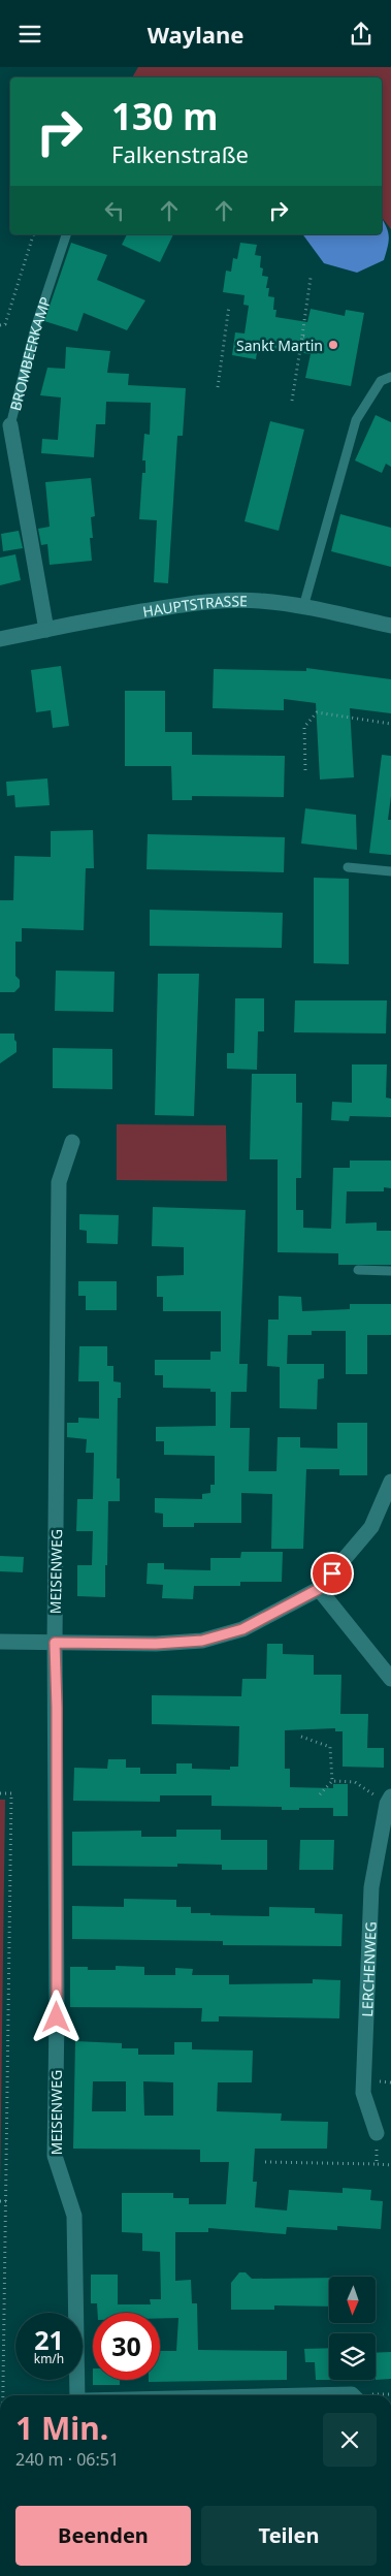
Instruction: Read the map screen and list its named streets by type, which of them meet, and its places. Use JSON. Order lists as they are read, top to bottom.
{
  "streets": {
    "street": [
      "BROMBEERKAMP",
      "HAUPTSTRASSE",
      "MEISENWEG",
      "LERCHENWEG"
    ]
  },
  "crossings": [
    ["BROMBEERKAMP", "HAUPTSTRASSE"]
  ],
  "places": ["Sankt Martin"],
  "north": "bottom",
  "page": {
    "header": "Waylane",
    "turn": ["130 m", "Falkenstraße"],
    "speed": "21 km/h",
    "limit": "30",
    "heading": ["1 Min.", "240 m · 06:51"],
    "buttons": ["Beenden", "Teilen"]
  }
}
